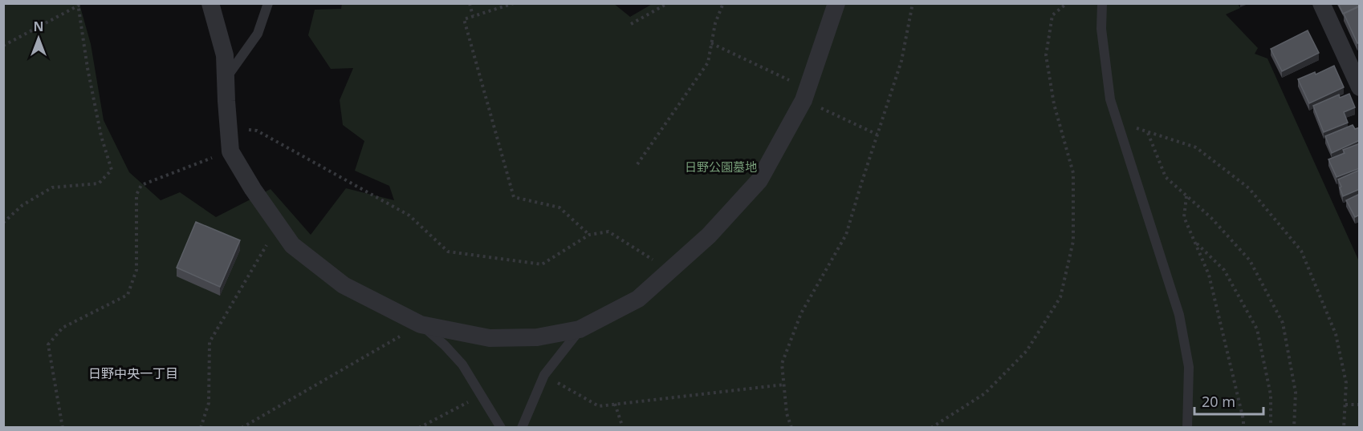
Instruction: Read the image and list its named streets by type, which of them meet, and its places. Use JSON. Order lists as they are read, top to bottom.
{
  "districts": ["日野中央一丁目"],
  "parks": ["日野公園墓地"],
  "scale_bar": "20 m",
  "north": "top"
}
